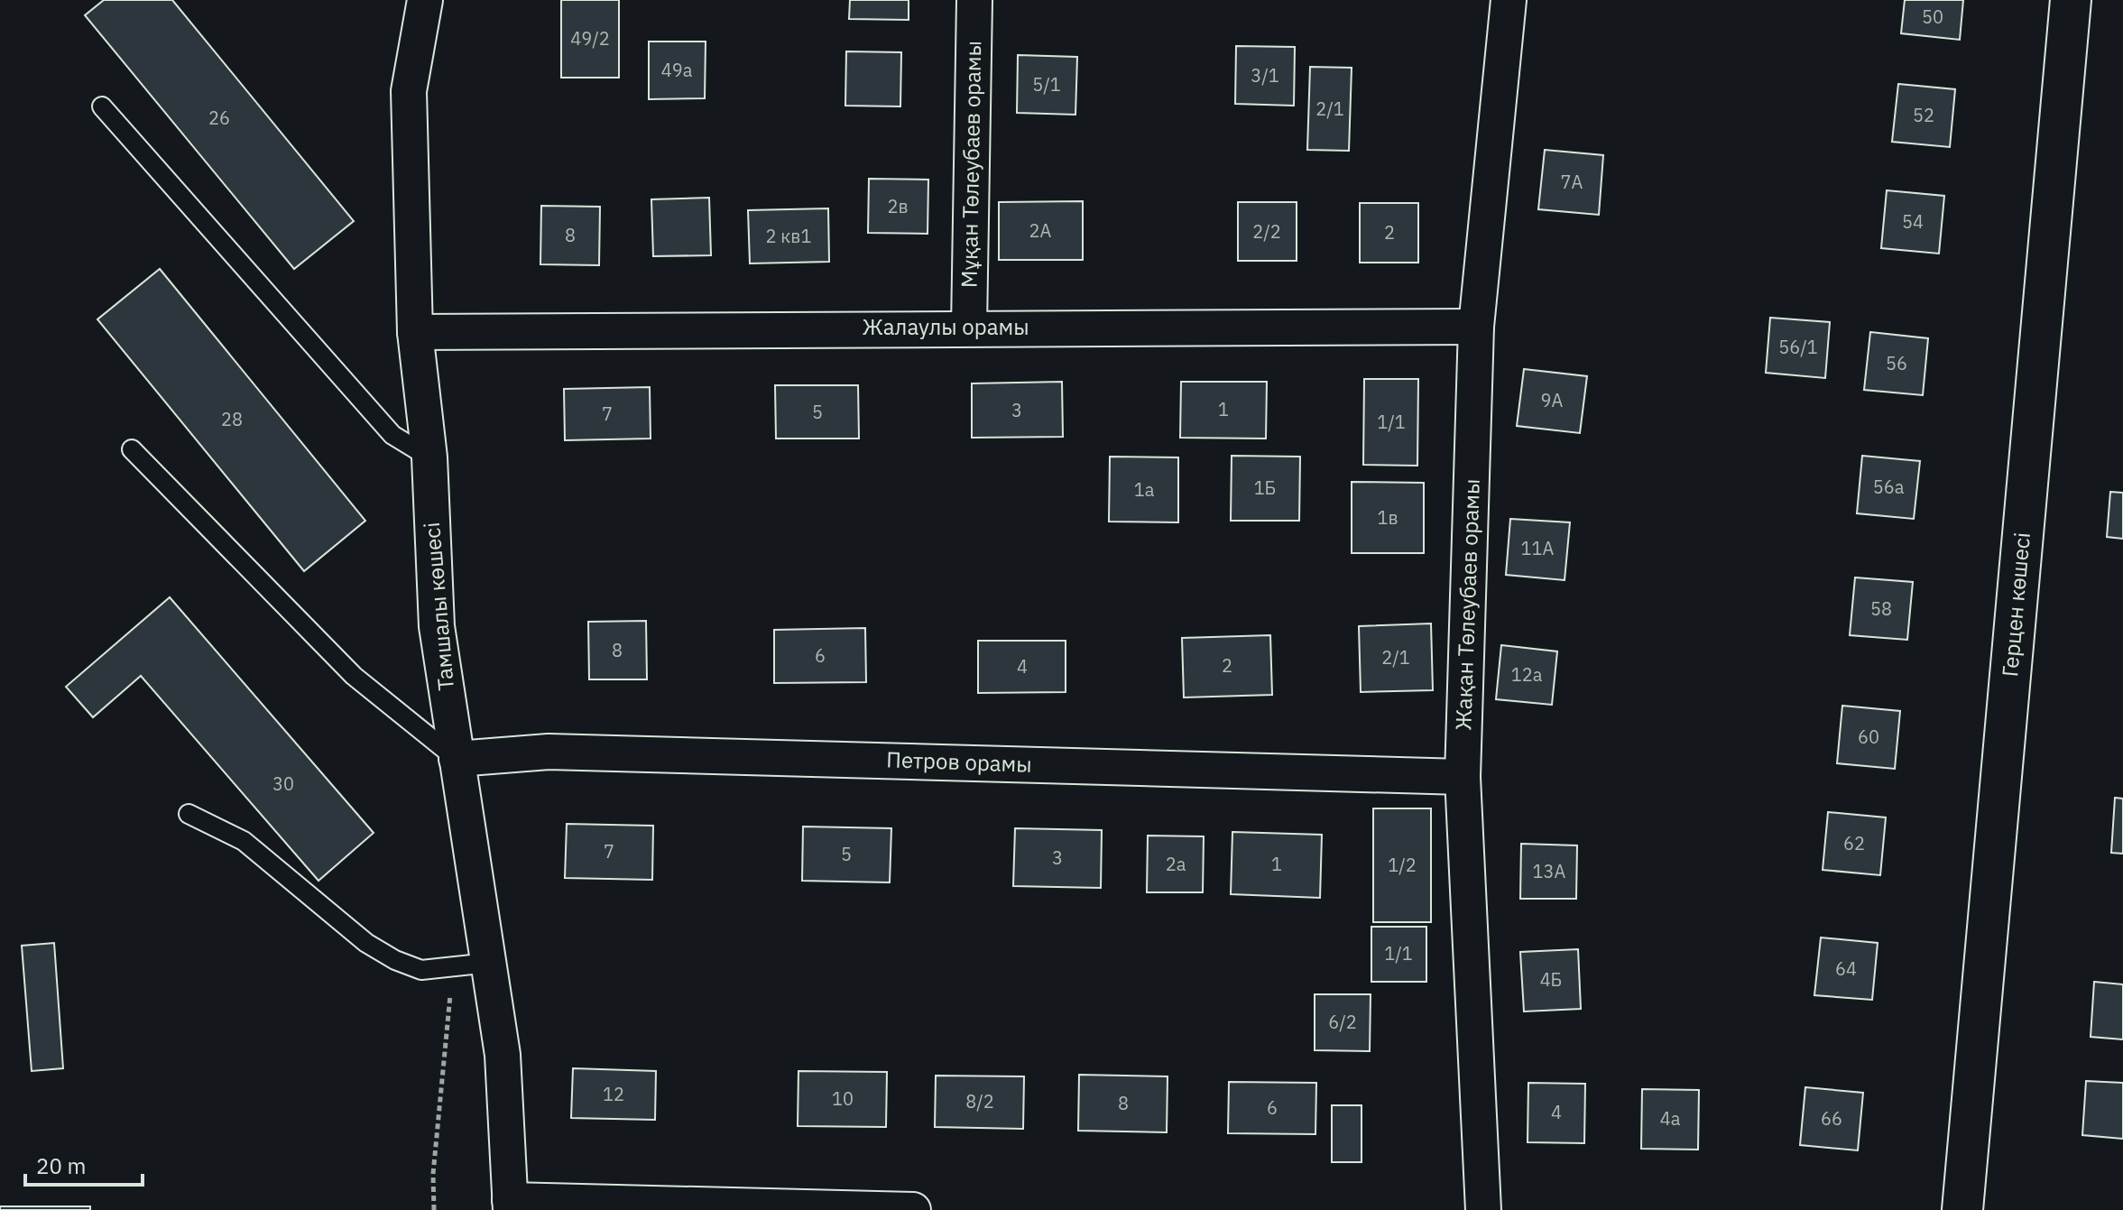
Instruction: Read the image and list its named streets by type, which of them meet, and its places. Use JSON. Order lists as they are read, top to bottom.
{
  "streets": {
    "street": [
      "Мұқан Төлеубаев орамы",
      "Жалаулы орамы",
      "Жақан Төлеубаев орамы",
      "Герцен көшесі",
      "Тамшалы көшесі",
      "Петров орамы"
    ]
  },
  "crossings": [
    ["Мұқан Төлеубаев орамы", "Жалаулы орамы"],
    ["Жалаулы орамы", "Жақан Төлеубаев орамы"],
    ["Жалаулы орамы", "Тамшалы көшесі"],
    ["Жақан Төлеубаев орамы", "Петров орамы"],
    ["Тамшалы көшесі", "Петров орамы"]
  ],
  "house_numbers": [
    "50",
    "49/2",
    "49а",
    "3/1",
    "5/1",
    "2/1",
    "52",
    "26",
    "7А",
    "2в",
    "54",
    "2А",
    "2/2",
    "2",
    "8",
    "2 кв1",
    "56/1",
    "56",
    "9А",
    "1",
    "3",
    "5",
    "7",
    "28",
    "1/1",
    "56а",
    "1Б",
    "1а",
    "1в",
    "11А",
    "58",
    "8",
    "6",
    "2/1",
    "2",
    "4",
    "12а",
    "60",
    "30",
    "62",
    "7",
    "5",
    "3",
    "2а",
    "1",
    "1/2",
    "13А",
    "1/1",
    "64",
    "4Б",
    "6/2",
    "12",
    "10",
    "8/2",
    "8",
    "6",
    "4",
    "4а",
    "66"
  ],
  "scale_bar": "20 m"
}
